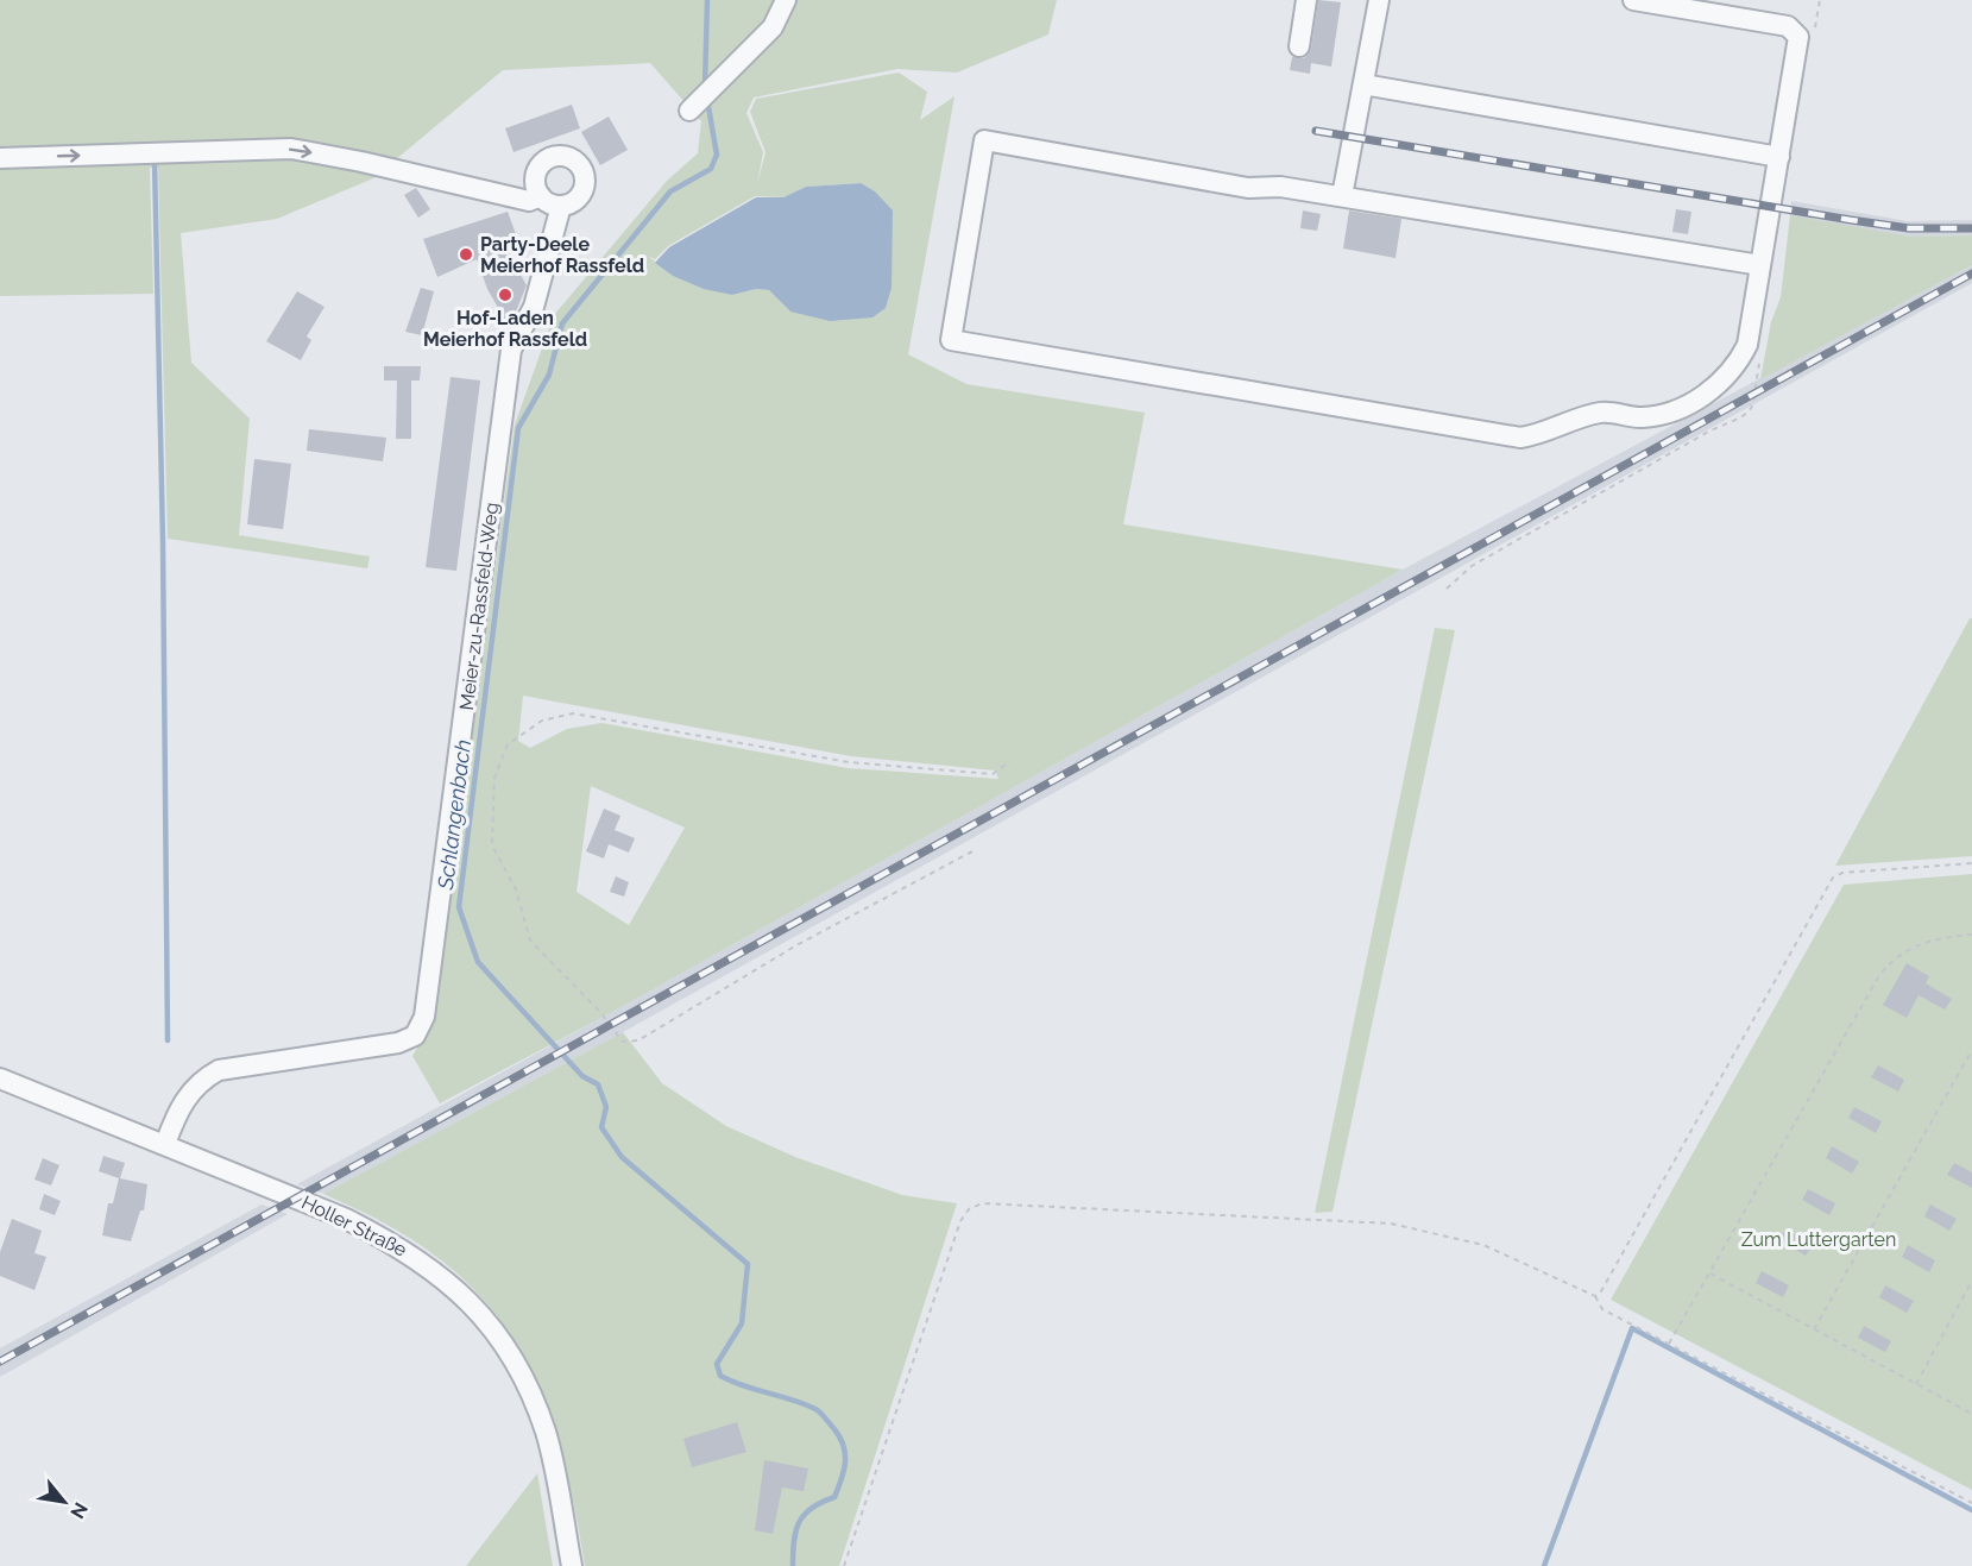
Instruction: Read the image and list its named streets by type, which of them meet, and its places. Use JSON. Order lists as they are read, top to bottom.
{
  "streets": {
    "street": ["Meier-zu-Rassfeld-Weg", "Holler Straße"]
  },
  "crossings": [
    ["Meier-zu-Rassfeld-Weg", "Holler Straße"]
  ],
  "water": ["Schlangenbach"],
  "parks": ["Zum Luttergarten"],
  "places": ["Party-Deele Meierhof Rassfeld", "Hof-Laden Meierhof Rassfeld"],
  "north": "bottom right"
}
